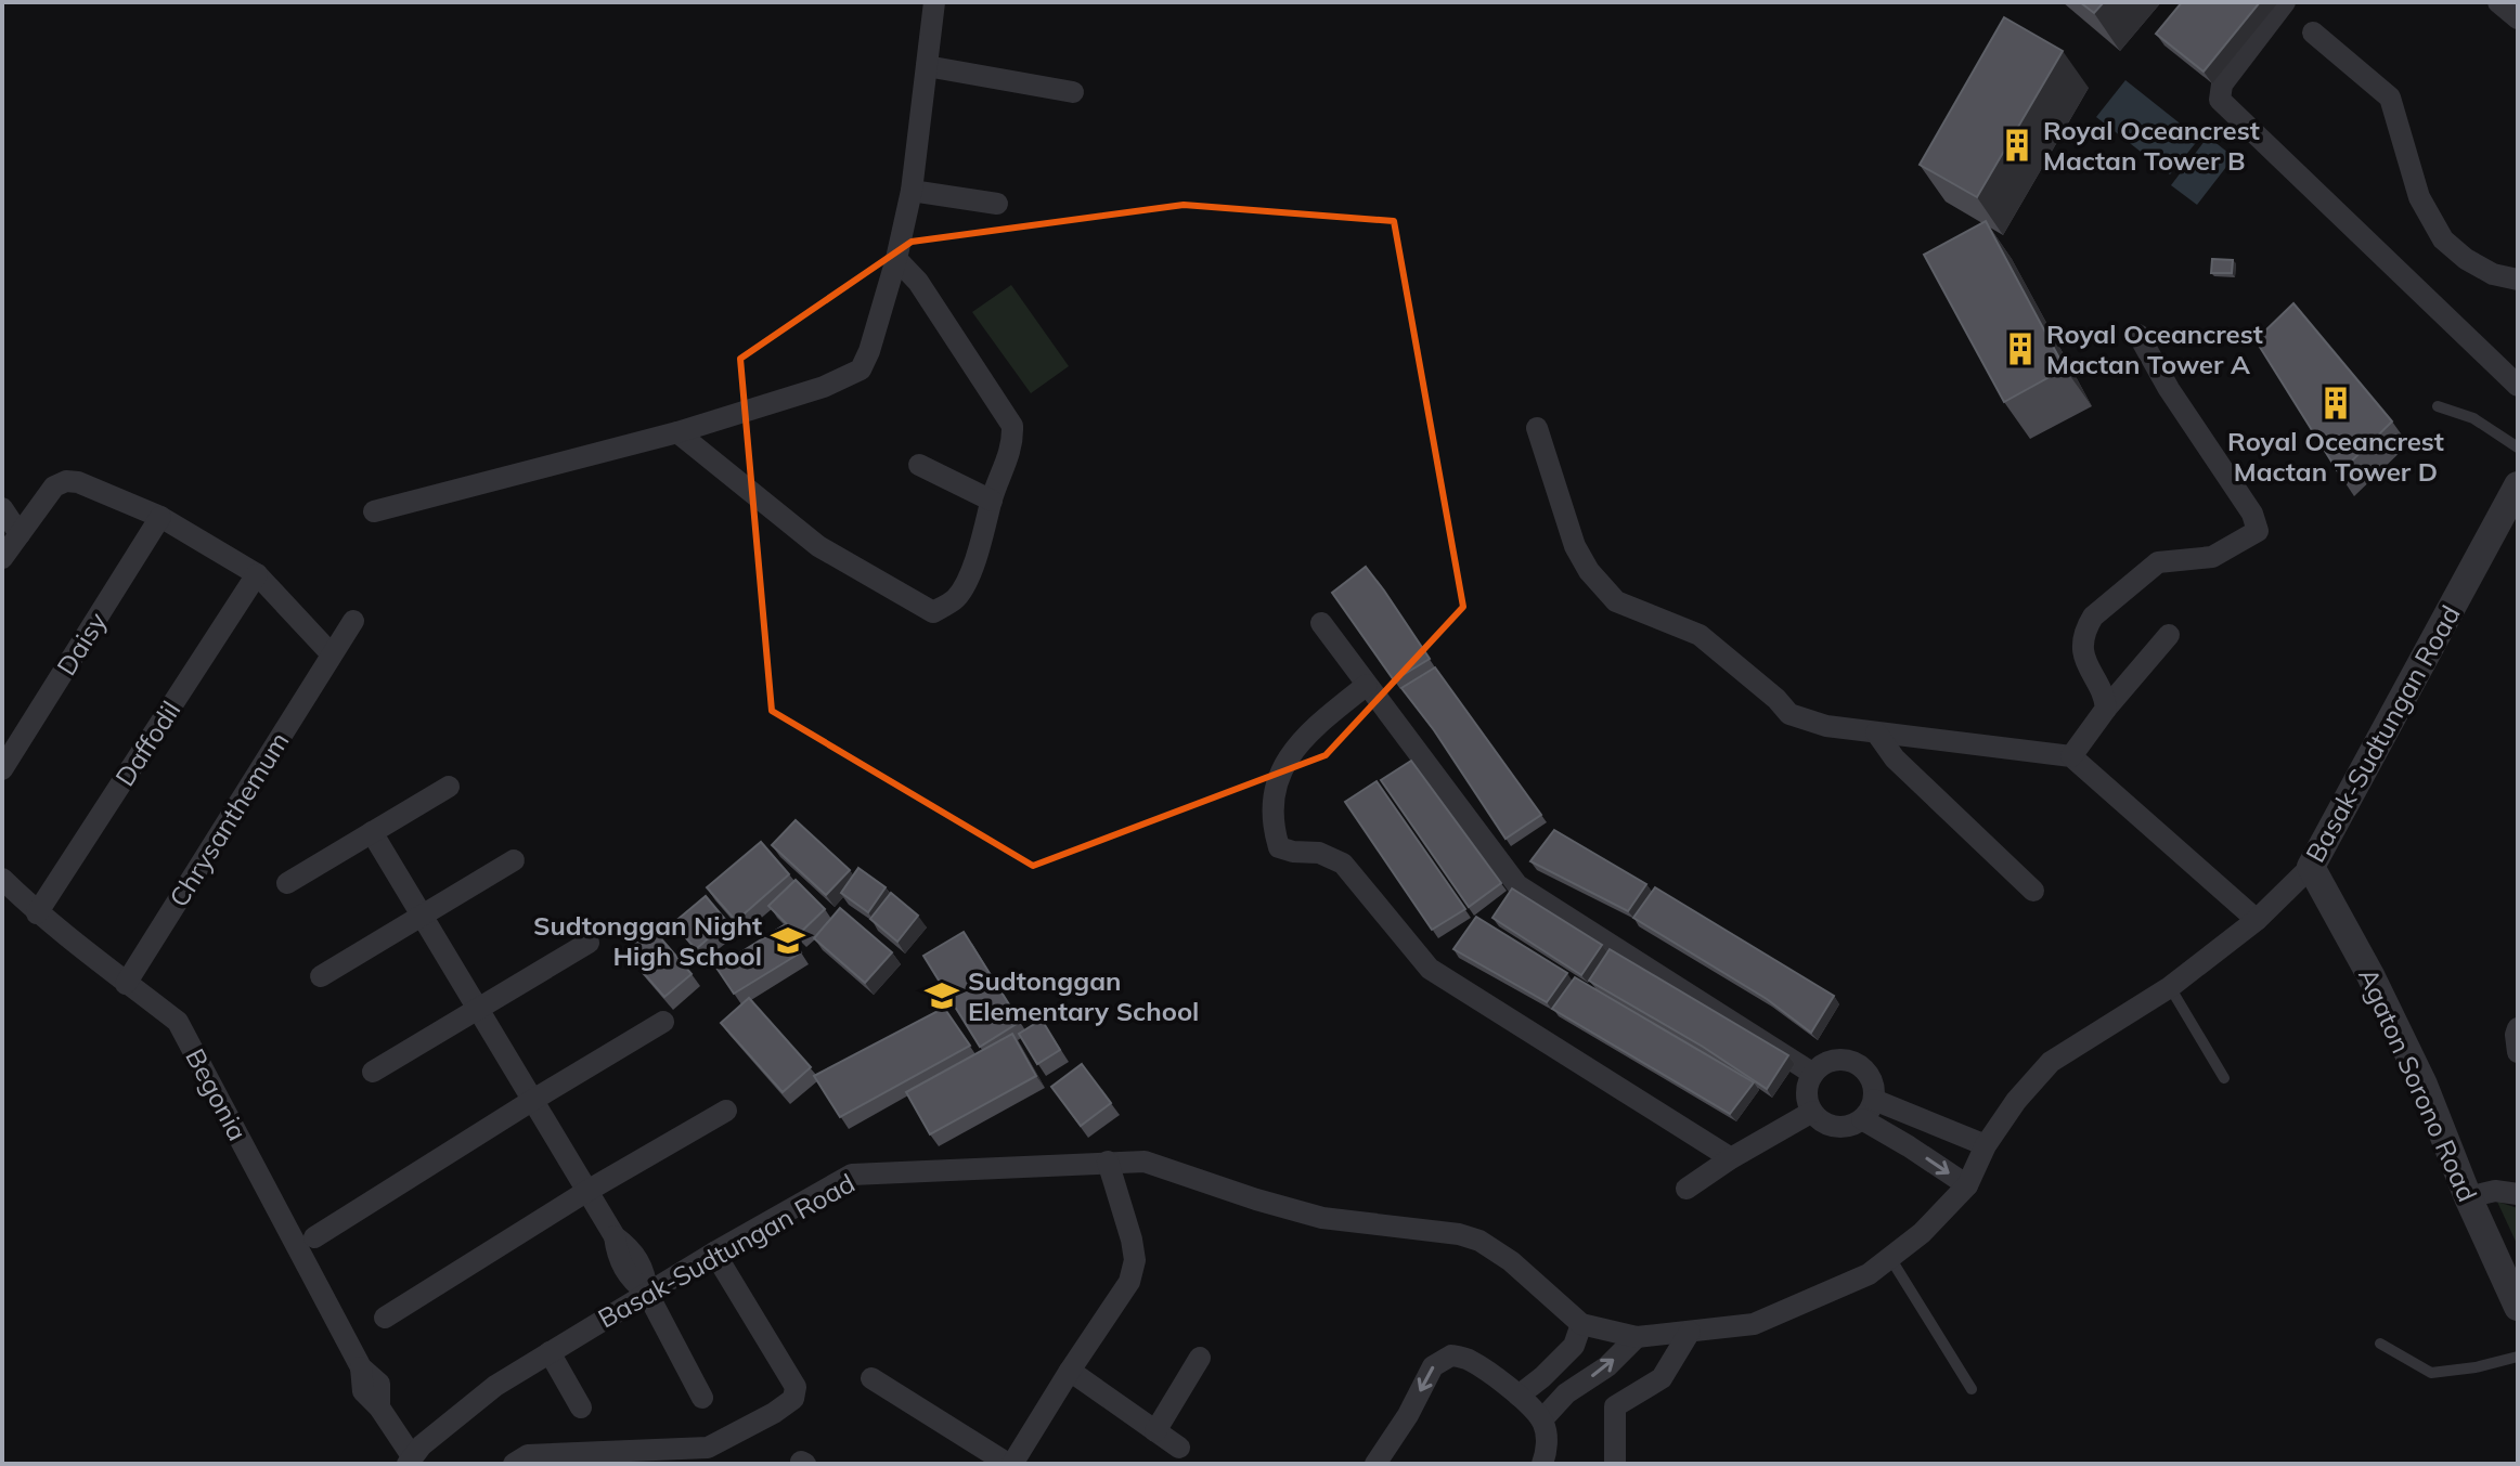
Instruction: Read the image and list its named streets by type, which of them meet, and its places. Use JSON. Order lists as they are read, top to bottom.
{
  "streets": {
    "street": [
      "Daisy",
      "Basak-Sudtungan Road",
      "Daffodil",
      "Chrysanthemum",
      "Agaton Sorono Road",
      "Begonia"
    ]
  },
  "crossings": [
    ["Basak-Sudtungan Road", "Agaton Sorono Road"],
    ["Basak-Sudtungan Road", "Begonia"],
    ["Daffodil", "Begonia"],
    ["Chrysanthemum", "Begonia"]
  ],
  "places": {
    "building": ["Royal Oceancrest Mactan Tower B", "Royal Oceancrest Mactan Tower A", "Royal Oceancrest Mactan Tower D"],
    "school or university": ["Sudtonggan Night High School", "Sudtonggan Elementary School"]
  }
}
